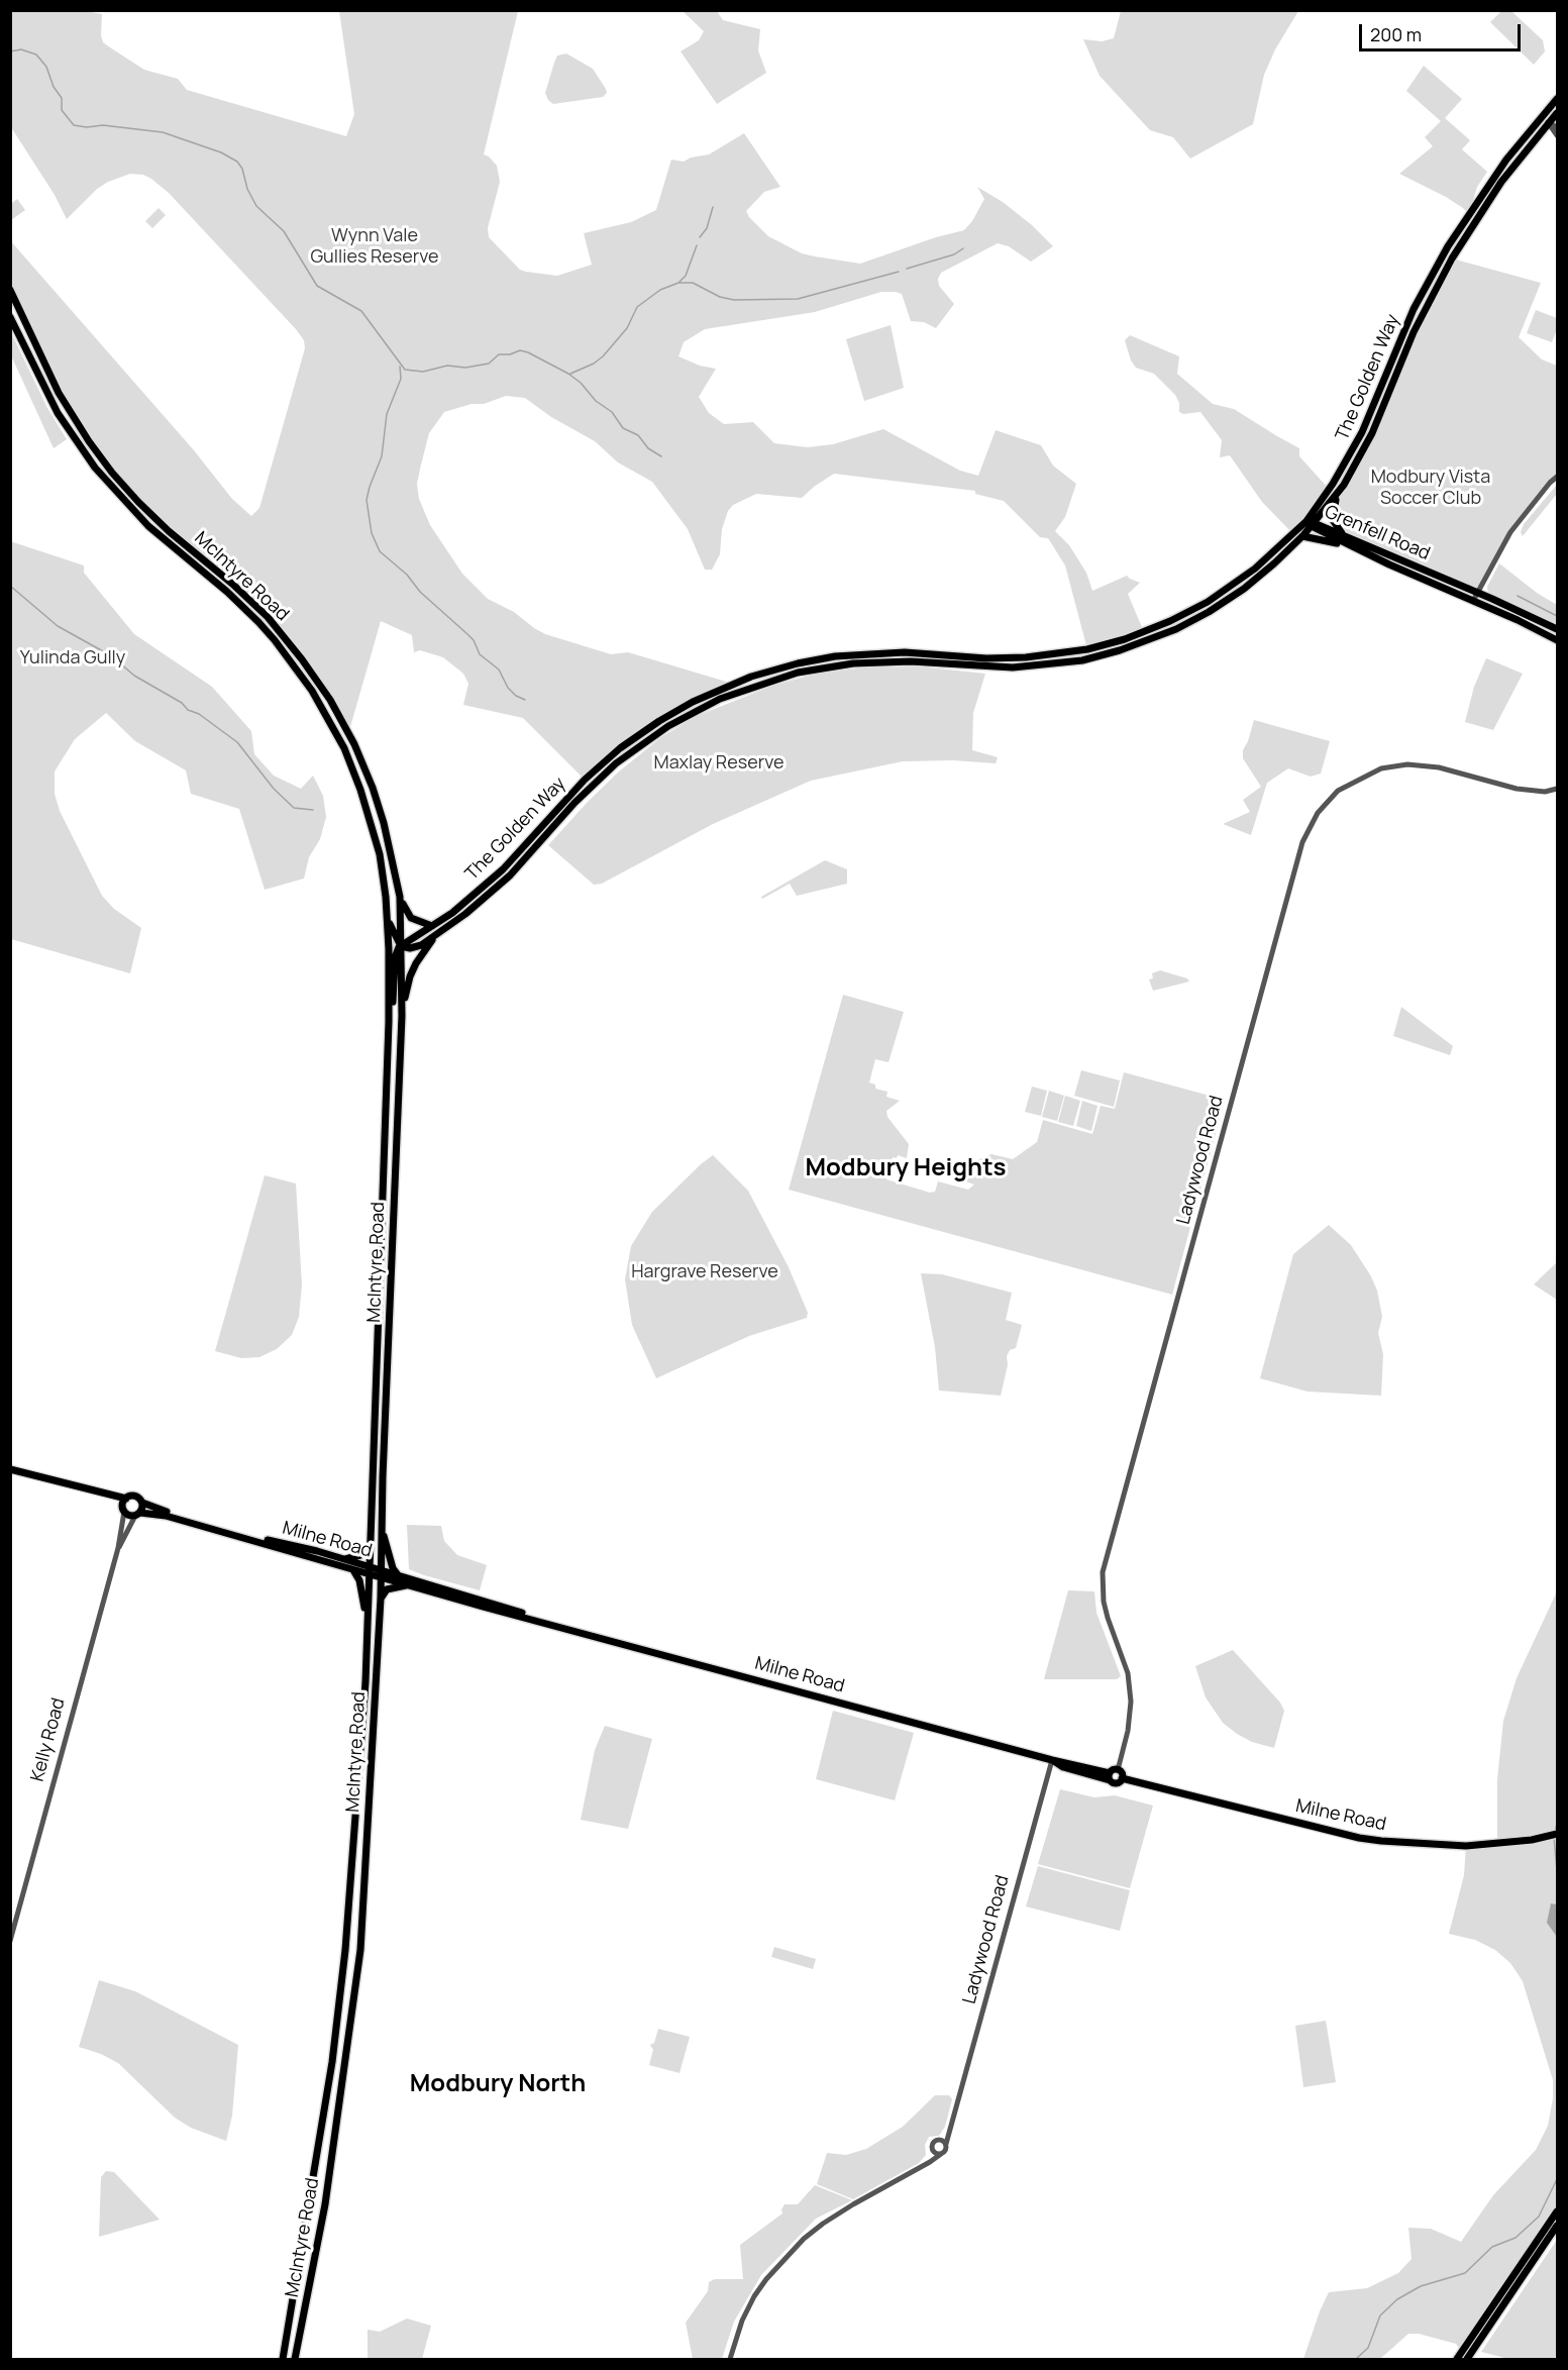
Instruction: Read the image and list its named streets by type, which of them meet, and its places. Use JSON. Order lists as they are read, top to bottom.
{
  "streets": {
    "main road": [
      "The Golden Way",
      "Grenfell Road",
      "McIntyre Road",
      "Milne Road"
    ],
    "street": ["Ladywood Road", "Kelly Road"]
  },
  "crossings": [
    ["The Golden Way", "Grenfell Road"],
    ["The Golden Way", "McIntyre Road"],
    ["McIntyre Road", "Milne Road"],
    ["Ladywood Road", "Milne Road"],
    ["Milne Road", "Kelly Road"]
  ],
  "districts": ["Modbury Heights", "Modbury North"],
  "parks": [
    "Wynn Vale Gullies Reserve",
    "Modbury Vista Soccer Club",
    "Yulinda Gully",
    "Maxlay Reserve",
    "Hargrave Reserve"
  ],
  "scale_bar": "200 m"
}
